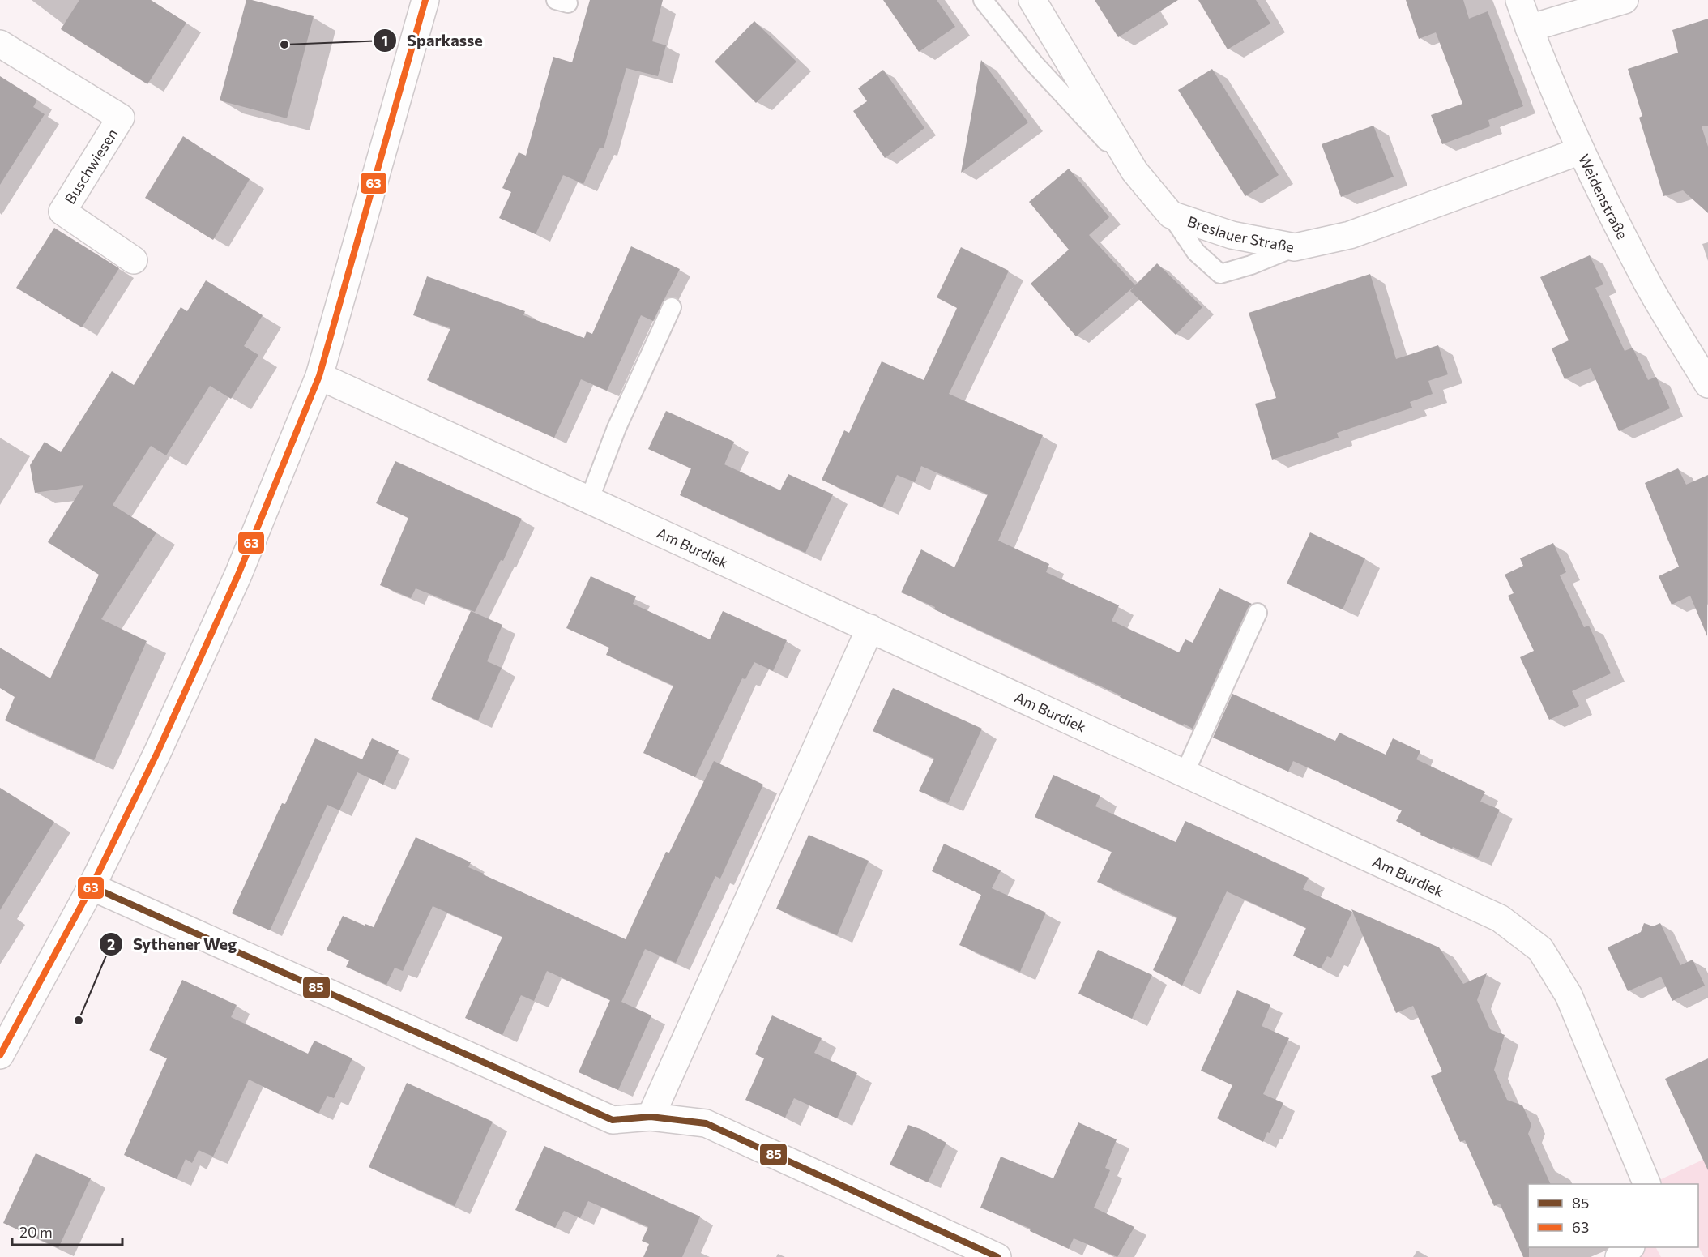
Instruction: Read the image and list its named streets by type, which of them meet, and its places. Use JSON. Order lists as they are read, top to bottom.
{
  "streets": {
    "street": [
      "Buschwiesen",
      "Weidenstraße",
      "Breslauer Straße",
      "Am Burdiek"
    ]
  },
  "crossings": [
    ["Weidenstraße", "Breslauer Straße"]
  ],
  "places": ["Sparkasse", "Sythener Weg"],
  "lines": ["transit line 63", "transit line 85"],
  "legend": ["85", "63"],
  "scale_bar": "20 m"
}
